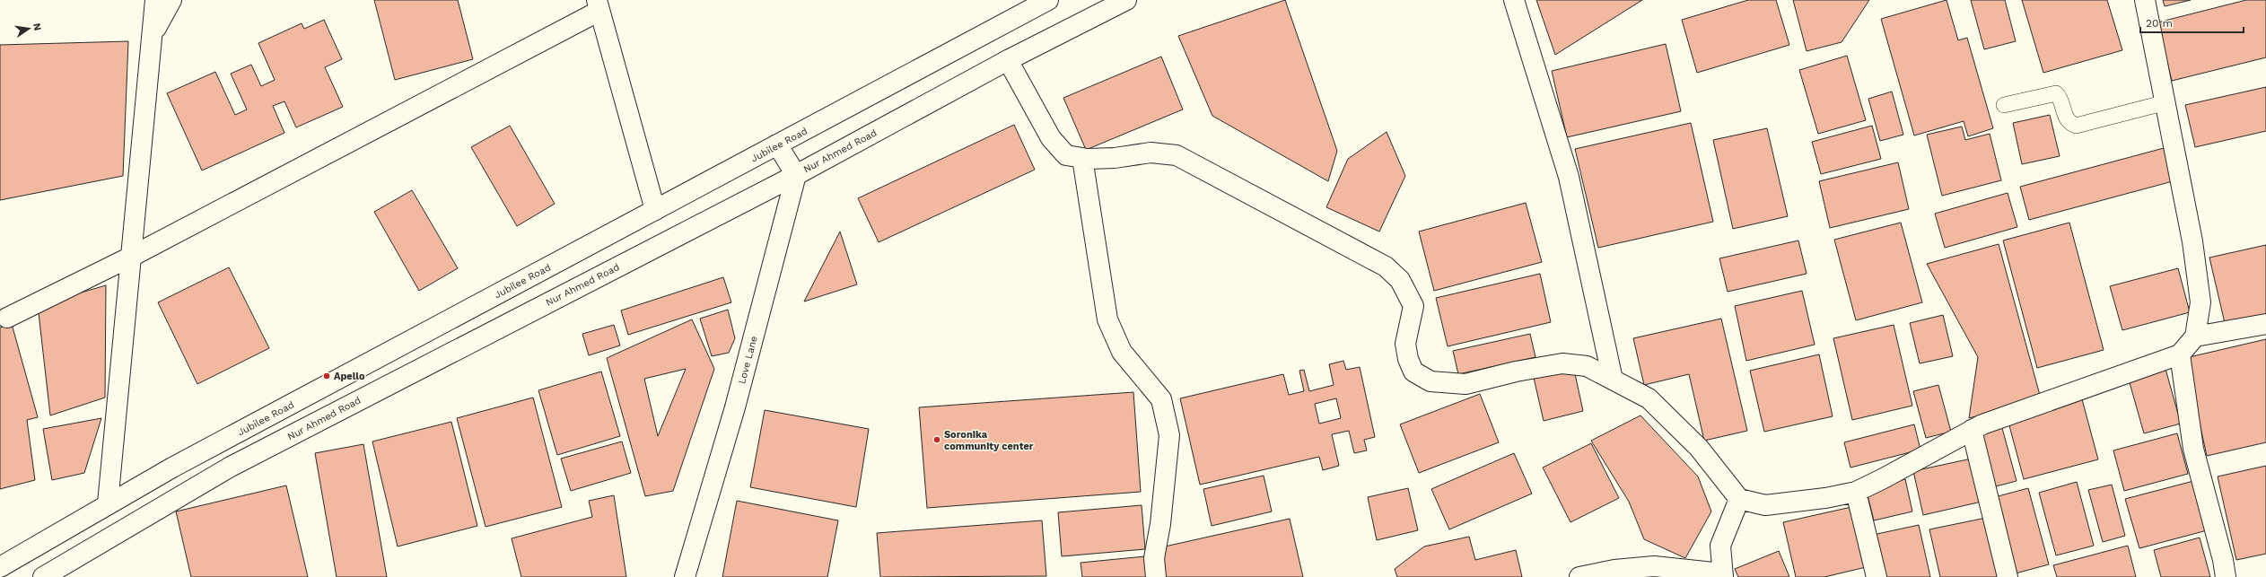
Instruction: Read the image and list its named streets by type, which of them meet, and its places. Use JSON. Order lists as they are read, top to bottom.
{
  "streets": {
    "street": ["Jubilee Road", "Nur Ahmed Road", "Love Lane"]
  },
  "crossings": [
    ["Nur Ahmed Road", "Love Lane"]
  ],
  "places": ["Apello", "Soronika community center"],
  "scale_bar": "20 m",
  "north": "right"
}
